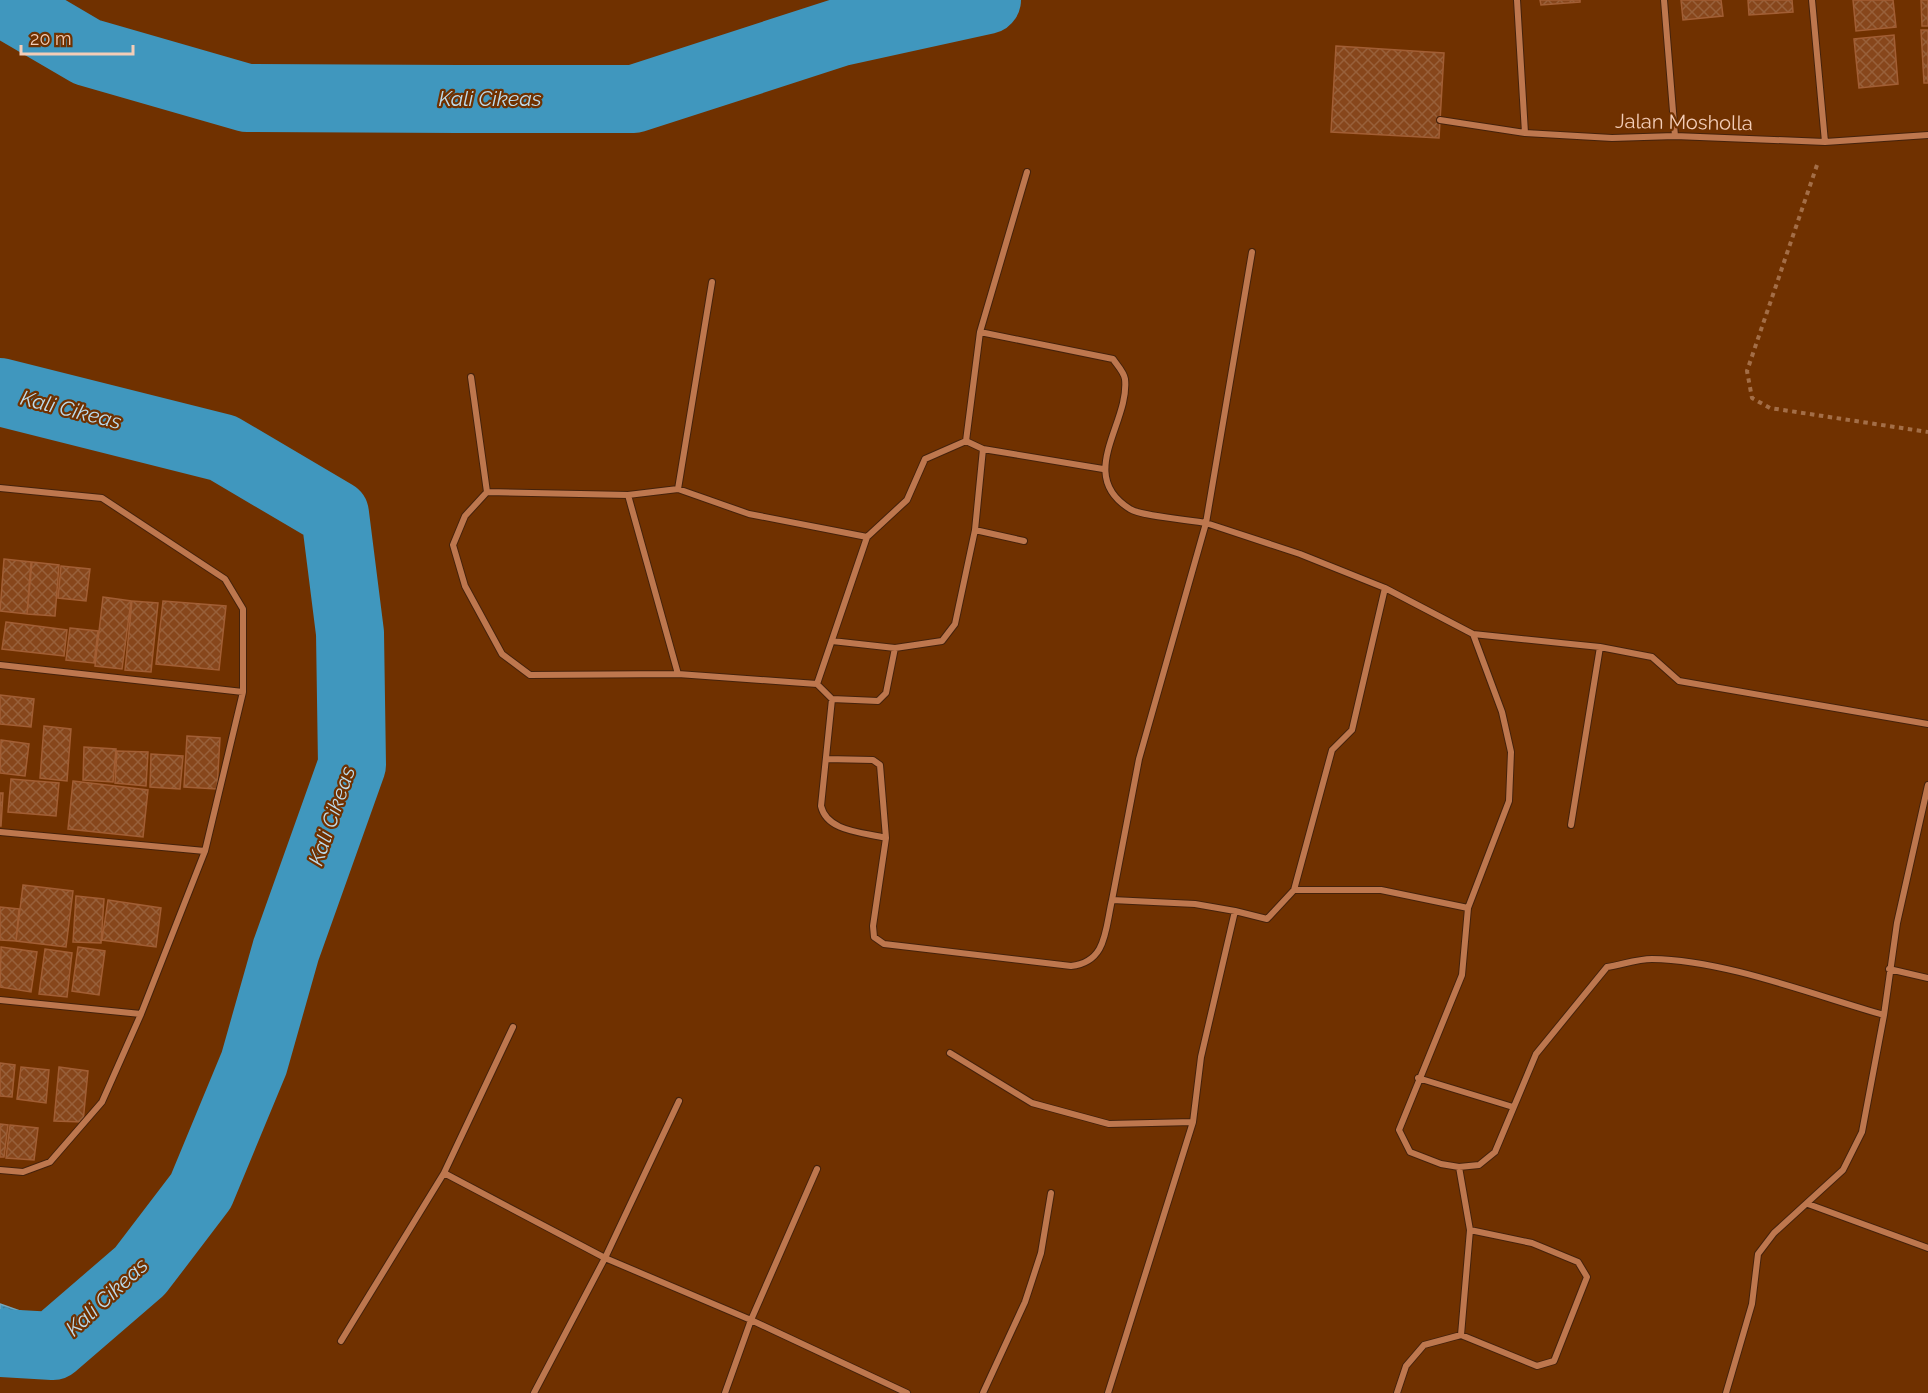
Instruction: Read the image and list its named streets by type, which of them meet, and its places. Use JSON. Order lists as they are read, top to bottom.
{
  "streets": {
    "street": ["Jalan Mosholla"]
  },
  "water": ["Kali Cikeas"],
  "scale_bar": "20 m"
}
